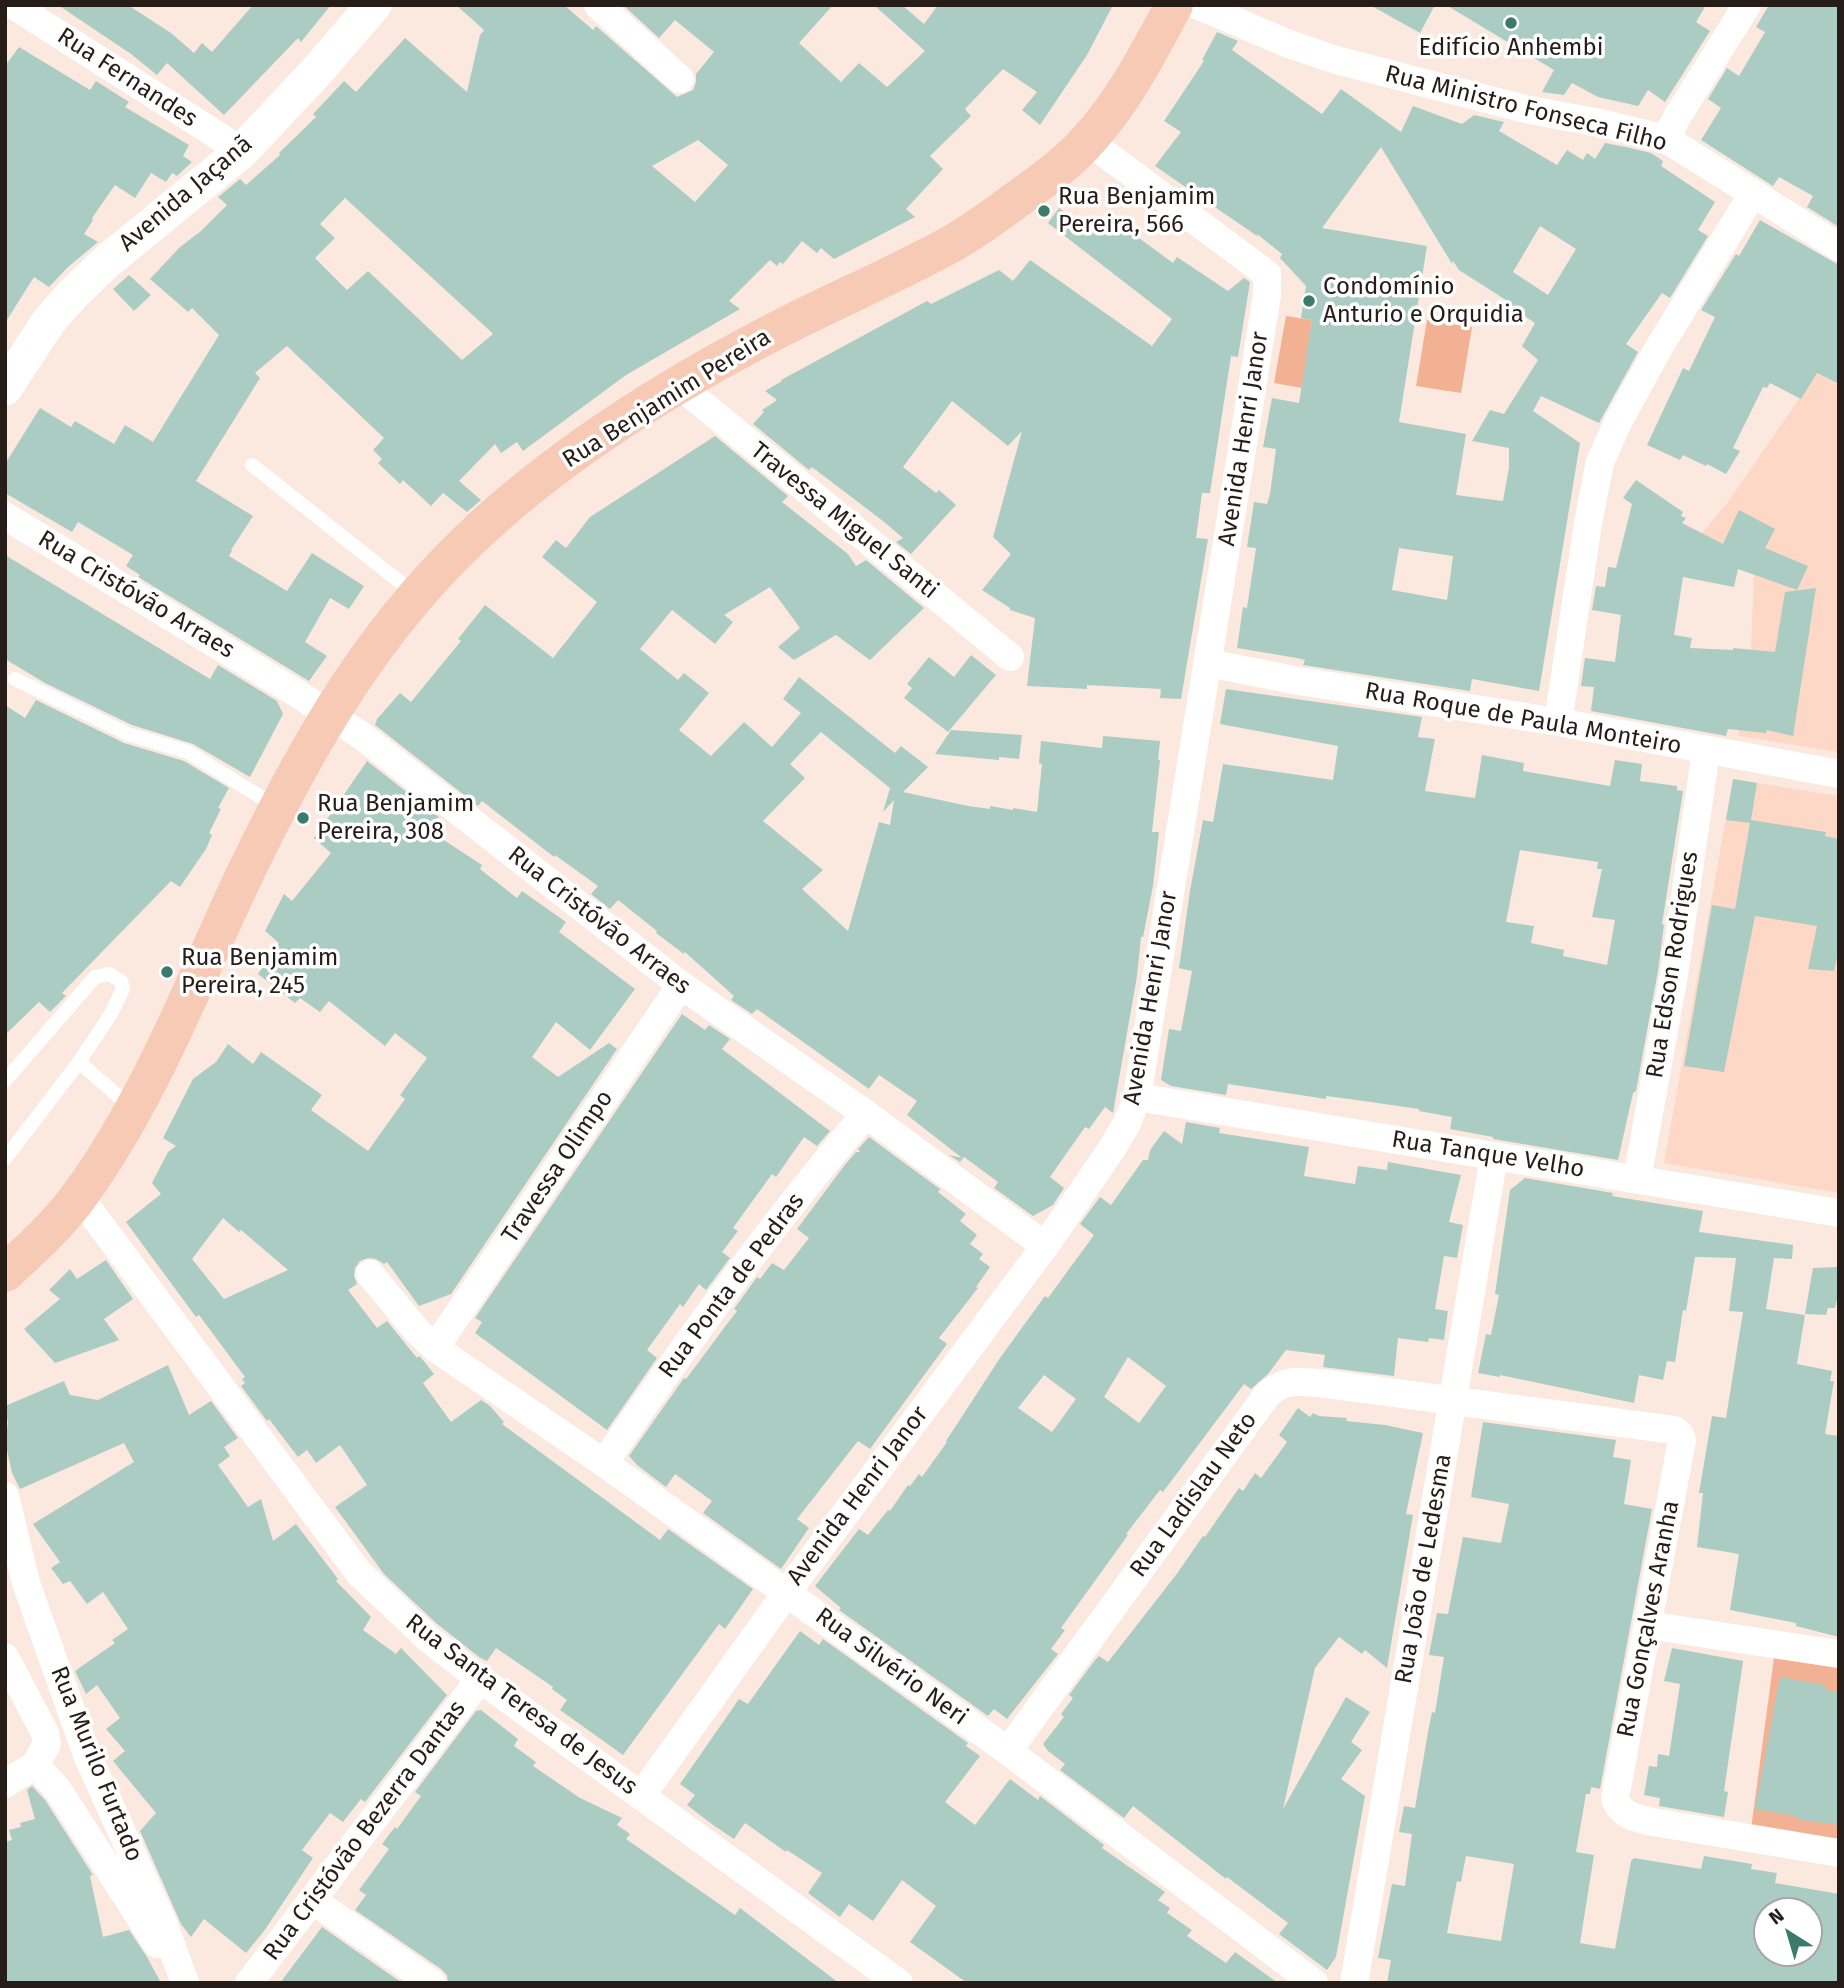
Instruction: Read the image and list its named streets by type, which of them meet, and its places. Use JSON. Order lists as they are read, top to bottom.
{
  "streets": {
    "main road": ["Rua Benjamim Pereira"],
    "street": [
      "Rua Fernandes",
      "Rua Ministro Fonseca Filho",
      "Avenida Jaçanã",
      "Avenida Henri Janor",
      "Travessa Miguel Santi",
      "Rua Cristóvão Arraes",
      "Rua Roque de Paula Monteiro",
      "Rua Edson Rodrigues",
      "Rua Tanque Velho",
      "Travessa Olimpo",
      "Rua Ponta de Pedras",
      "Rua Ladislau Neto",
      "Rua João de Ledesma",
      "Rua Gonçalves Aranha",
      "Rua Silvério Neri",
      "Rua Santa Teresa de Jesus",
      "Rua Murilo Furtado",
      "Rua Cristóvão Bezerra Dantas"
    ]
  },
  "crossings": [
    ["Rua Fernandes", "Avenida Jaçanã"],
    ["Rua Benjamim Pereira", "Avenida Henri Janor"],
    ["Rua Benjamim Pereira", "Travessa Miguel Santi"],
    ["Rua Benjamim Pereira", "Rua Cristóvão Arraes"],
    ["Rua Benjamim Pereira", "Rua Santa Teresa de Jesus"],
    ["Avenida Henri Janor", "Rua Cristóvão Arraes"],
    ["Avenida Henri Janor", "Rua Roque de Paula Monteiro"],
    ["Avenida Henri Janor", "Rua Tanque Velho"],
    ["Avenida Henri Janor", "Rua Silvério Neri"],
    ["Avenida Henri Janor", "Rua Santa Teresa de Jesus"],
    ["Rua Cristóvão Arraes", "Travessa Olimpo"],
    ["Rua Cristóvão Arraes", "Rua Ponta de Pedras"],
    ["Rua Roque de Paula Monteiro", "Rua Edson Rodrigues"],
    ["Rua Edson Rodrigues", "Rua Tanque Velho"],
    ["Rua Tanque Velho", "Rua João de Ledesma"],
    ["Travessa Olimpo", "Rua Silvério Neri"],
    ["Rua Ponta de Pedras", "Rua Silvério Neri"],
    ["Rua Ladislau Neto", "Rua João de Ledesma"],
    ["Rua Ladislau Neto", "Rua Gonçalves Aranha"],
    ["Rua Ladislau Neto", "Rua Silvério Neri"],
    ["Rua João de Ledesma", "Rua Gonçalves Aranha"],
    ["Rua Santa Teresa de Jesus", "Rua Cristóvão Bezerra Dantas"]
  ],
  "places": [
    "Edifício Anhembi",
    "Rua Benjamim Pereira, 566",
    "Condomínio Anturio e Orquidia",
    "Rua Benjamim Pereira, 308",
    "Rua Benjamim Pereira, 245"
  ],
  "north": "top left"
}
